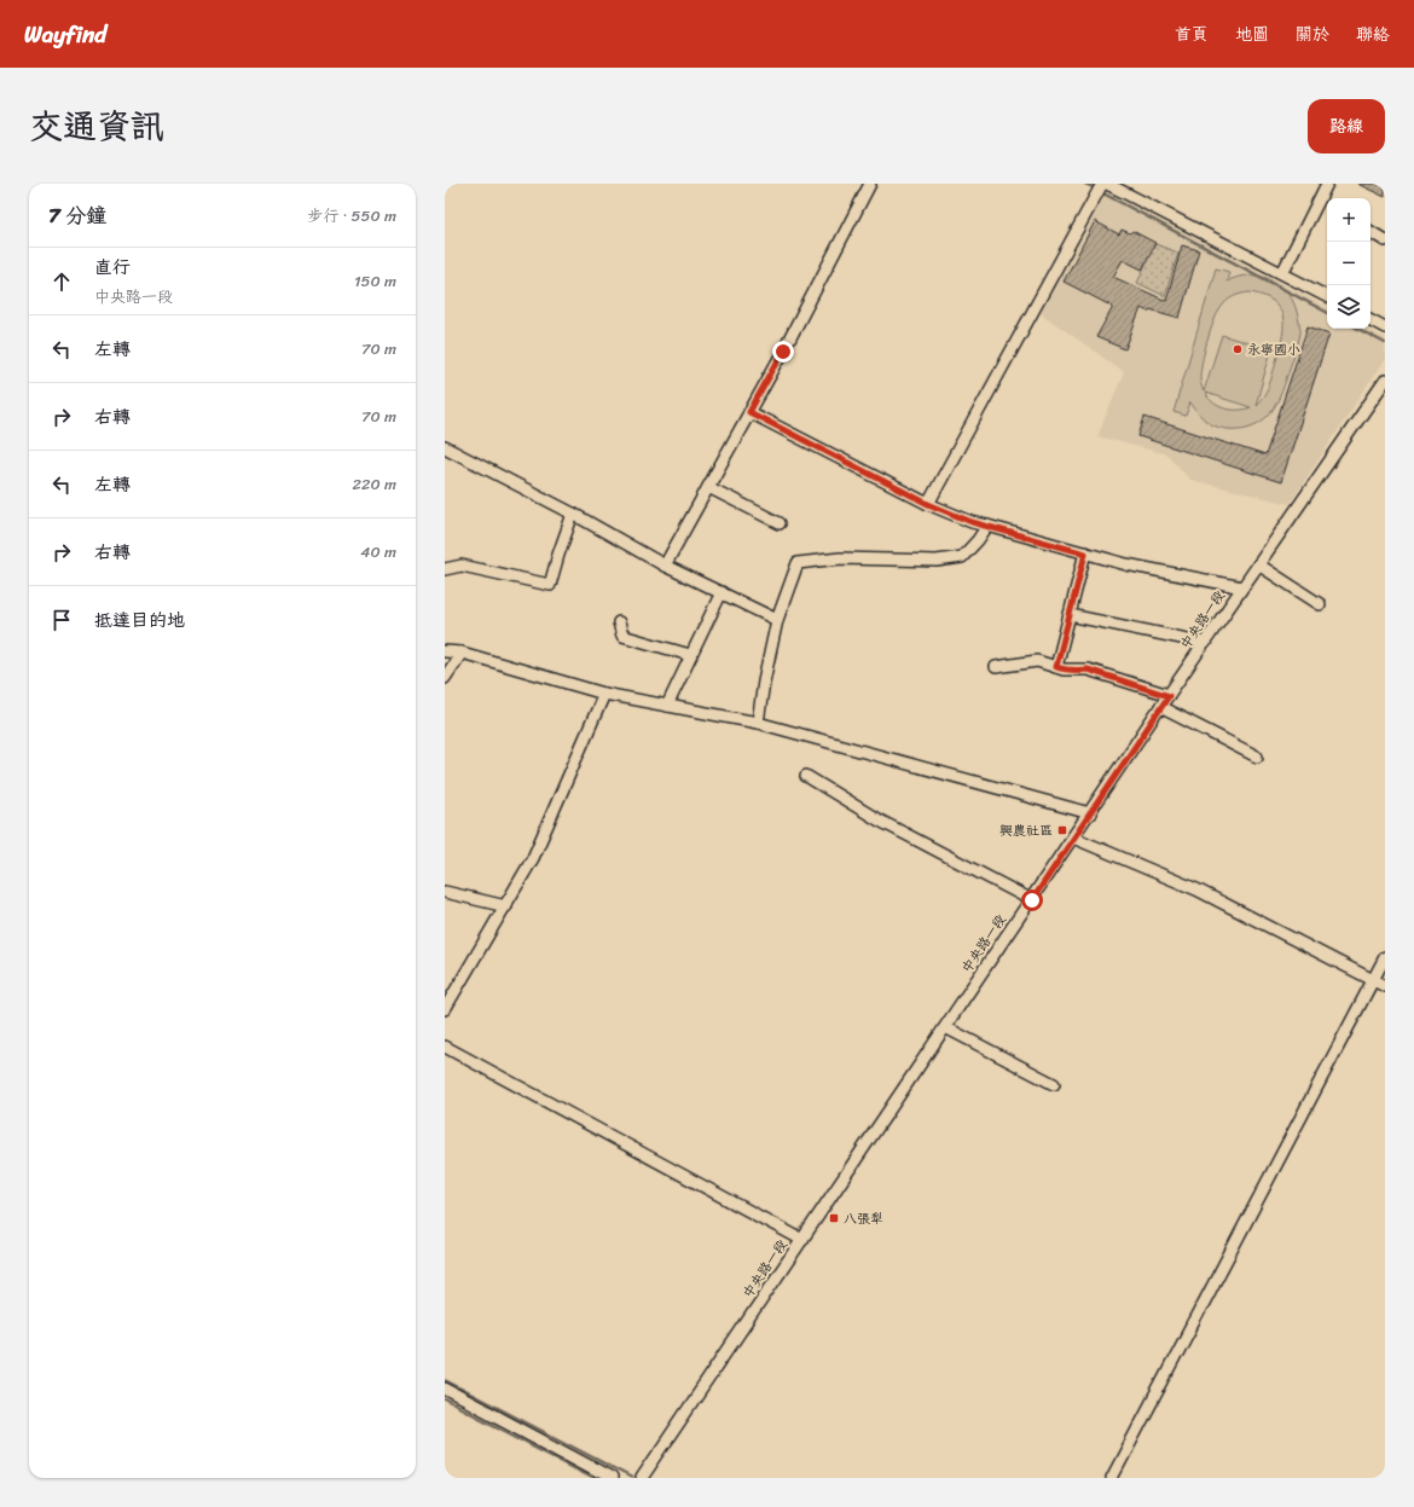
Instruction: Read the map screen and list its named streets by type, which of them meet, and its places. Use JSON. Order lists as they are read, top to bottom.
{
  "streets": {
    "street": ["中央路一段"]
  },
  "places": {
    "other": ["永寧國小"],
    "transit": ["興農社區", "八張犁"]
  },
  "page": {
    "header": "Wayfind",
    "nav": [
      "首頁",
      "地圖",
      "關於",
      "聯絡"
    ],
    "title": "交通資訊",
    "buttons": "路線",
    "heading": ["7 分鐘", "步行 · 550 m"],
    "map_buttons": ["+", "−"],
    "list": [
      ["直行", "中央路一段", "150 m"],
      ["左轉", "70 m"],
      ["右轉", "70 m"],
      ["左轉", "220 m"],
      ["右轉", "40 m"],
      "抵達目的地"
    ]
  }
}
